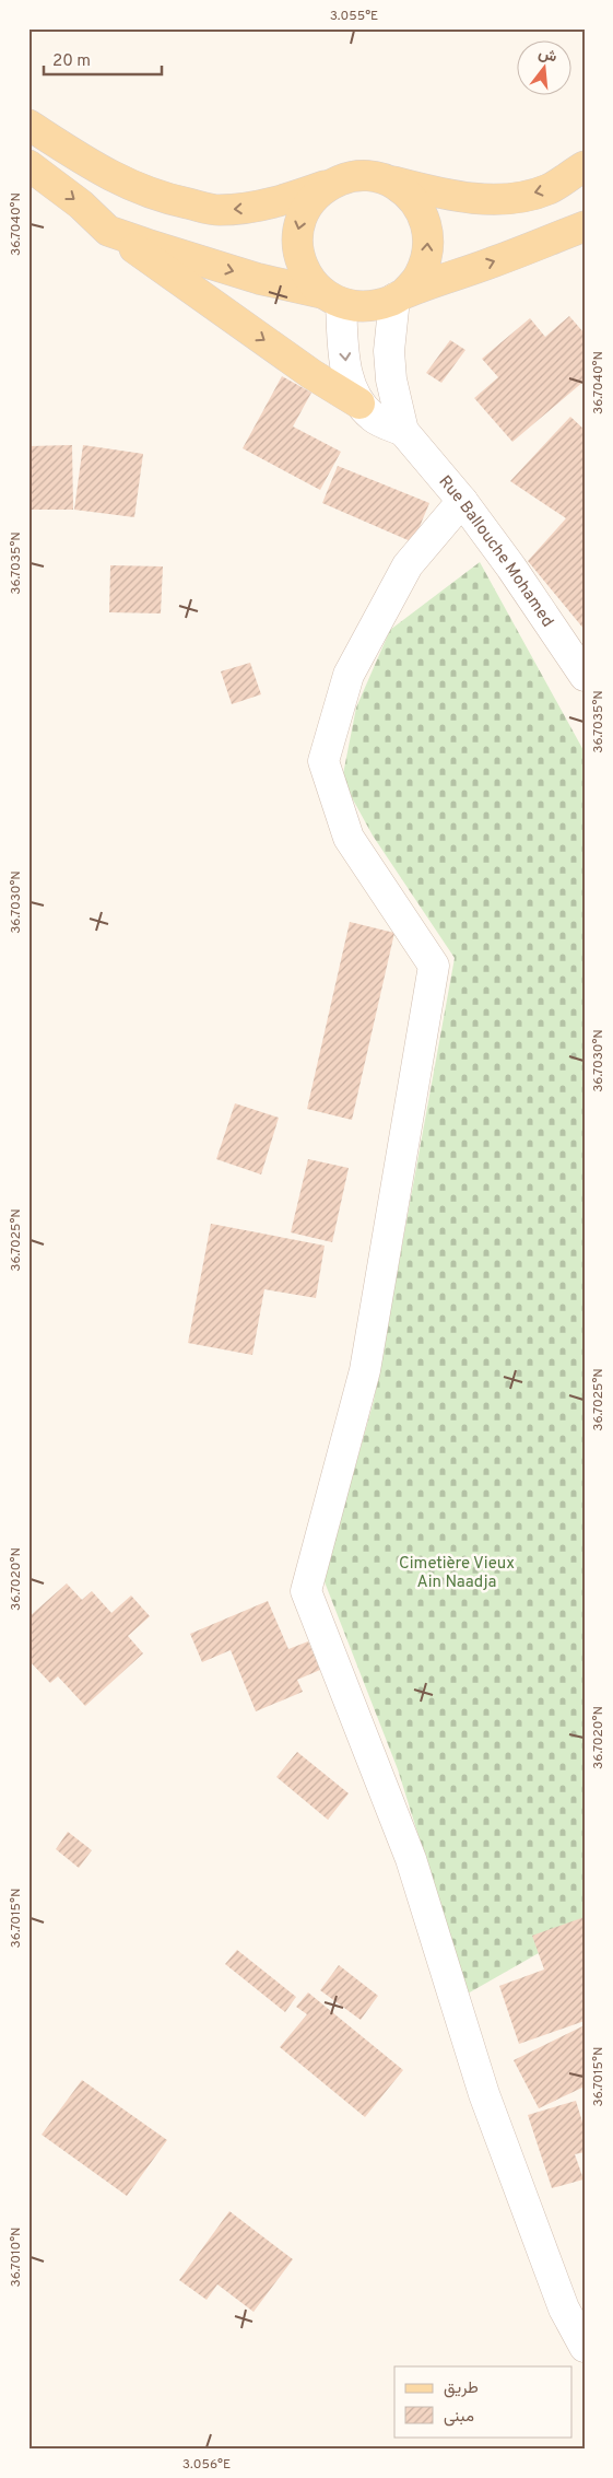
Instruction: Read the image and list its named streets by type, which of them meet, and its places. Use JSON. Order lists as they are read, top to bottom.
{
  "streets": {
    "street": ["Rue Ballouche Mohamed"]
  },
  "parks": ["Cimetière Vieux Ain Naadja"],
  "legend": ["طريق", "مبنى"],
  "scale_bar": "20 m",
  "north": "top",
  "coordinates": [
    "3.055°E",
    "36.7040°N",
    "36.7035°N",
    "36.7030°N",
    "36.7025°N",
    "36.7020°N",
    "36.7015°N",
    "36.7010°N",
    "3.056°E"
  ]
}
